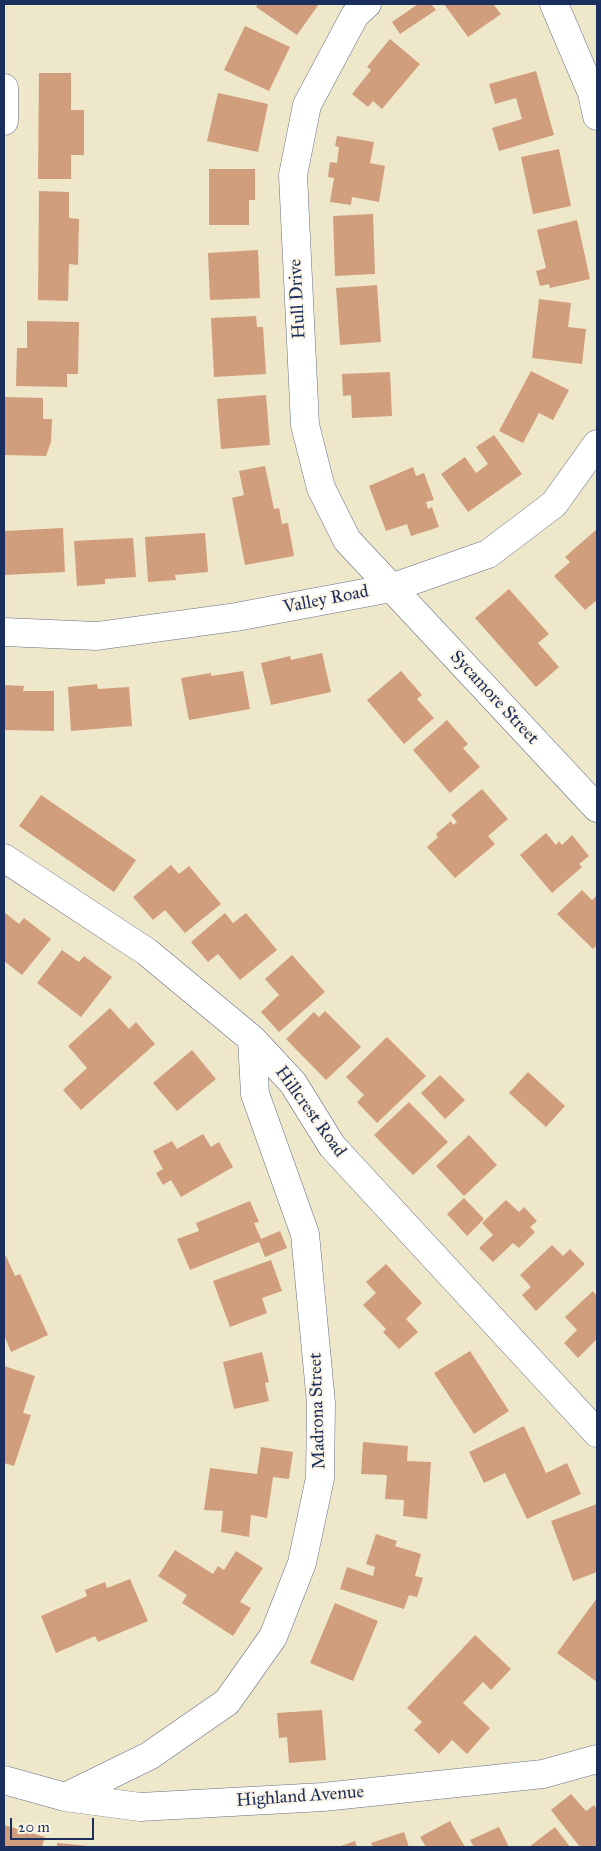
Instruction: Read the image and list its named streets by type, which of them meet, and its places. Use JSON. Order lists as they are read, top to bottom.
{
  "streets": {
    "street": [
      "Hull Drive",
      "Valley Road",
      "Sycamore Street",
      "Hillcrest Road",
      "Madrona Street",
      "Highland Avenue"
    ]
  },
  "crossings": [
    ["Hull Drive", "Valley Road"],
    ["Hull Drive", "Sycamore Street"],
    ["Valley Road", "Sycamore Street"],
    ["Hillcrest Road", "Madrona Street"],
    ["Madrona Street", "Highland Avenue"]
  ],
  "scale_bar": "20 m"
}
